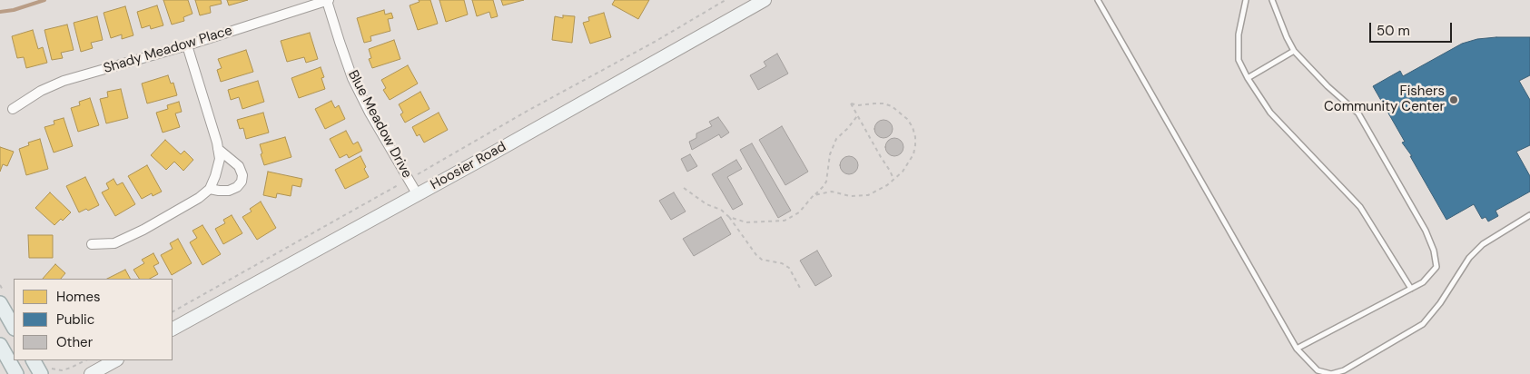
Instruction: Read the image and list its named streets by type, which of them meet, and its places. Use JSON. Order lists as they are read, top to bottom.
{
  "streets": {
    "street": ["Shady Meadow Place", "Blue Meadow Drive", "Hoosier Road"]
  },
  "crossings": [
    ["Shady Meadow Place", "Blue Meadow Drive"],
    ["Blue Meadow Drive", "Hoosier Road"]
  ],
  "places": ["Fishers Community Center"],
  "legend": ["Homes", "Public", "Other"],
  "scale_bar": "50 m"
}
